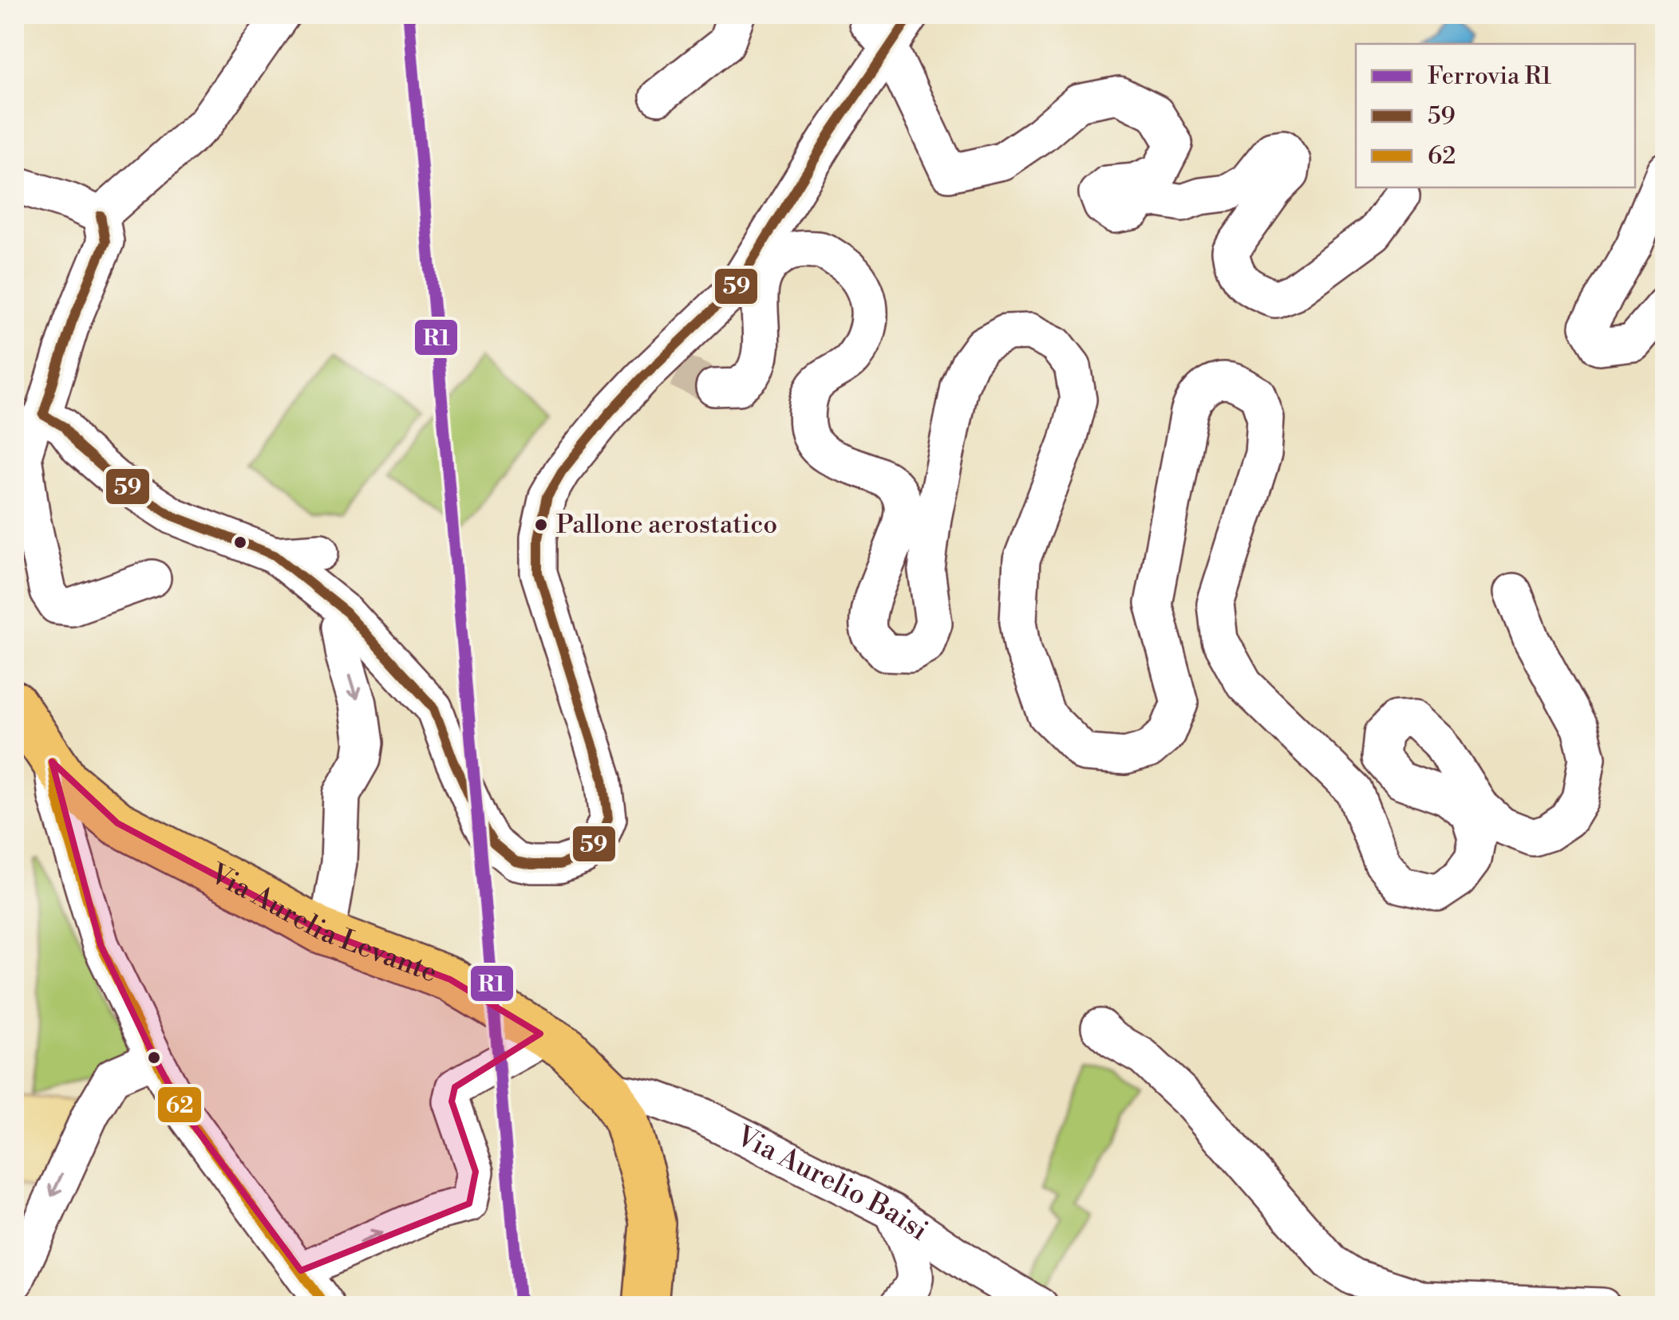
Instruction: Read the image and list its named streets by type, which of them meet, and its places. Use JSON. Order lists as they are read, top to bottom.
{
  "streets": {
    "main road": ["Via Aurelia Levante"],
    "street": ["Via Aurelio Baisi"]
  },
  "crossings": [
    ["Via Aurelia Levante", "Via Aurelio Baisi"]
  ],
  "places": ["Pallone aerostatico"],
  "lines": ["rail line R1", "transit line 59", "transit line 62"],
  "legend": ["Ferrovia R1", "59", "62"]
}
